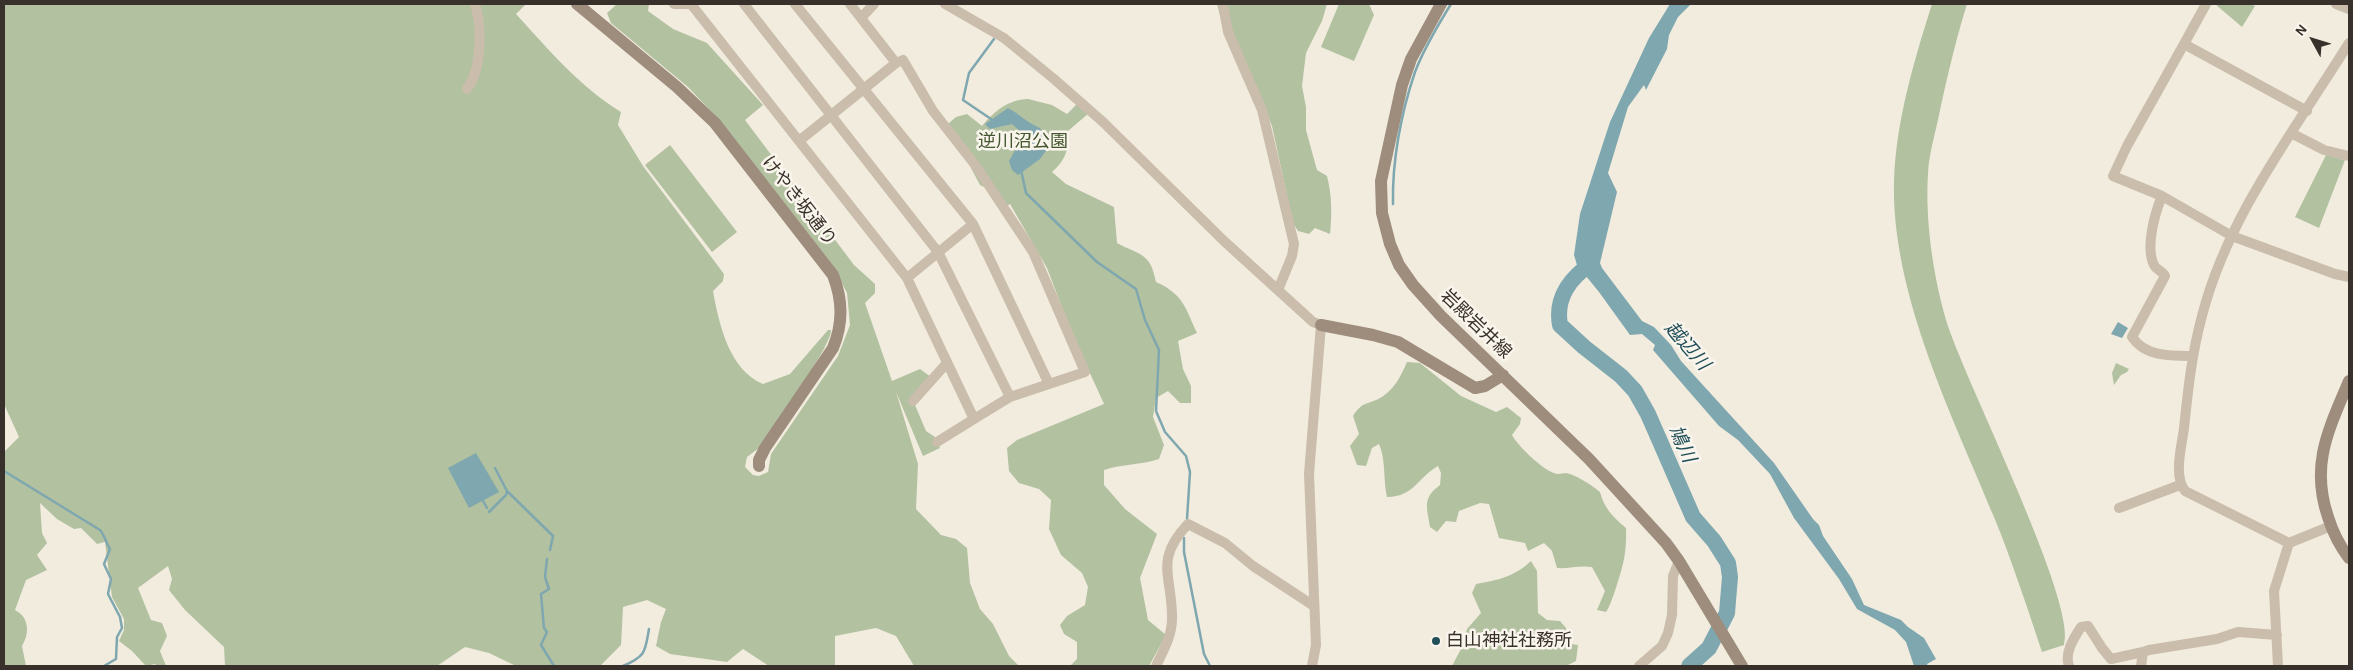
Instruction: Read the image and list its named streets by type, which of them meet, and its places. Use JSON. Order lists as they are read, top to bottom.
{
  "streets": {
    "street": ["けやき坂通り", "岩殿岩井線"]
  },
  "water": ["越辺川", "鳩川"],
  "parks": ["逆川沼公園"],
  "places": ["白山神社社務所"],
  "north": "top left"
}
